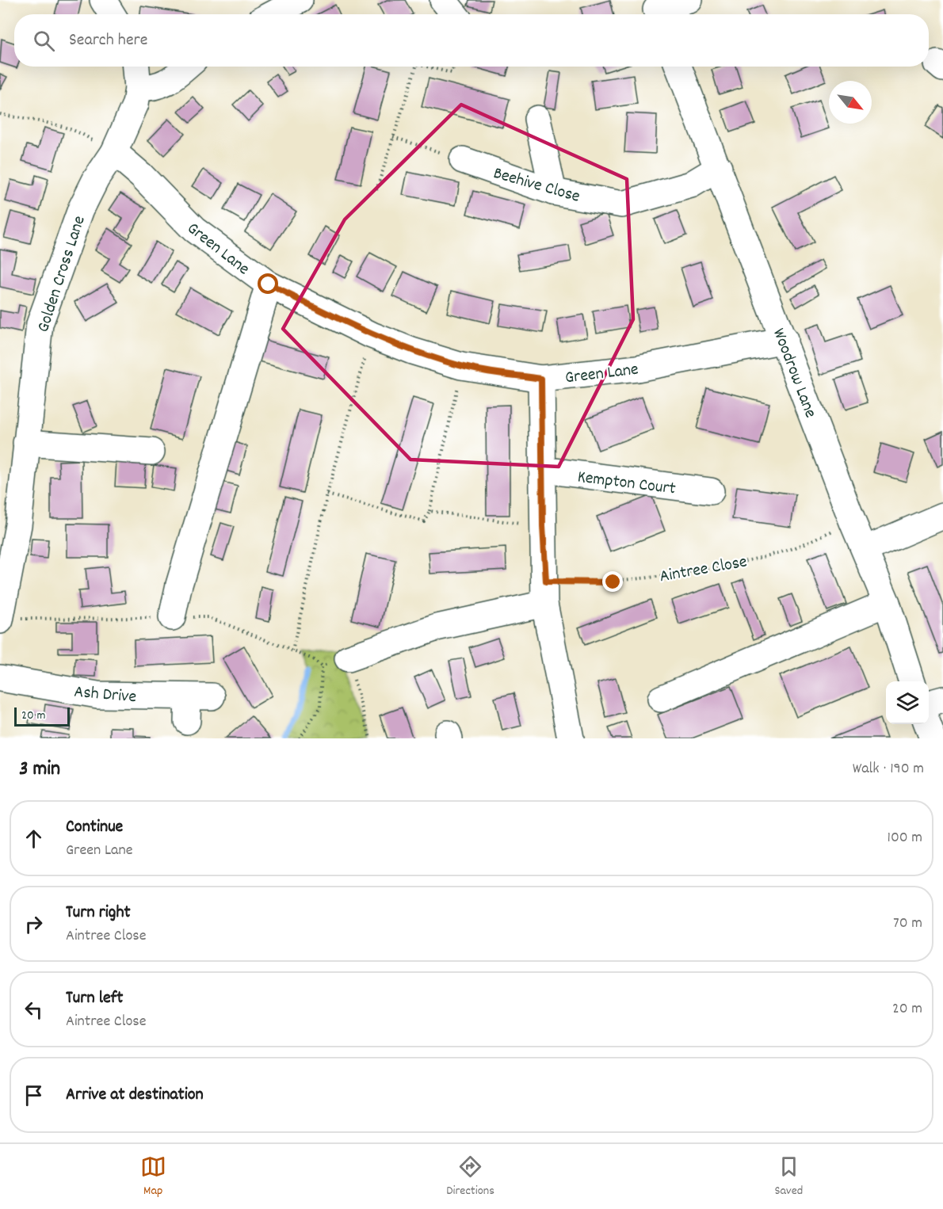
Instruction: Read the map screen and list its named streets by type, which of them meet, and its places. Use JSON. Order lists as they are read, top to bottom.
{
  "streets": {
    "street": [
      "Beehive Close",
      "Green Lane",
      "Golden Cross Lane",
      "Woodrow Lane",
      "Kempton Court",
      "Ash Drive"
    ],
    "path": ["Aintree Close"]
  },
  "crossings": [
    ["Beehive Close", "Woodrow Lane"],
    ["Green Lane", "Golden Cross Lane"],
    ["Green Lane", "Woodrow Lane"],
    ["Woodrow Lane", "Aintree Close"]
  ],
  "scale_bar": "20 m",
  "north": "bottom right",
  "page": {
    "search": "Search here",
    "scale": "20 m",
    "heading": ["3 min", "Walk · 190 m"],
    "list": [
      ["Continue", "Green Lane", "100 m"],
      ["Turn right", "Aintree Close", "70 m"],
      ["Turn left", "Aintree Close", "20 m"],
      "Arrive at destination"
    ],
    "nav": ["Map", "Directions", "Saved"]
  }
}
